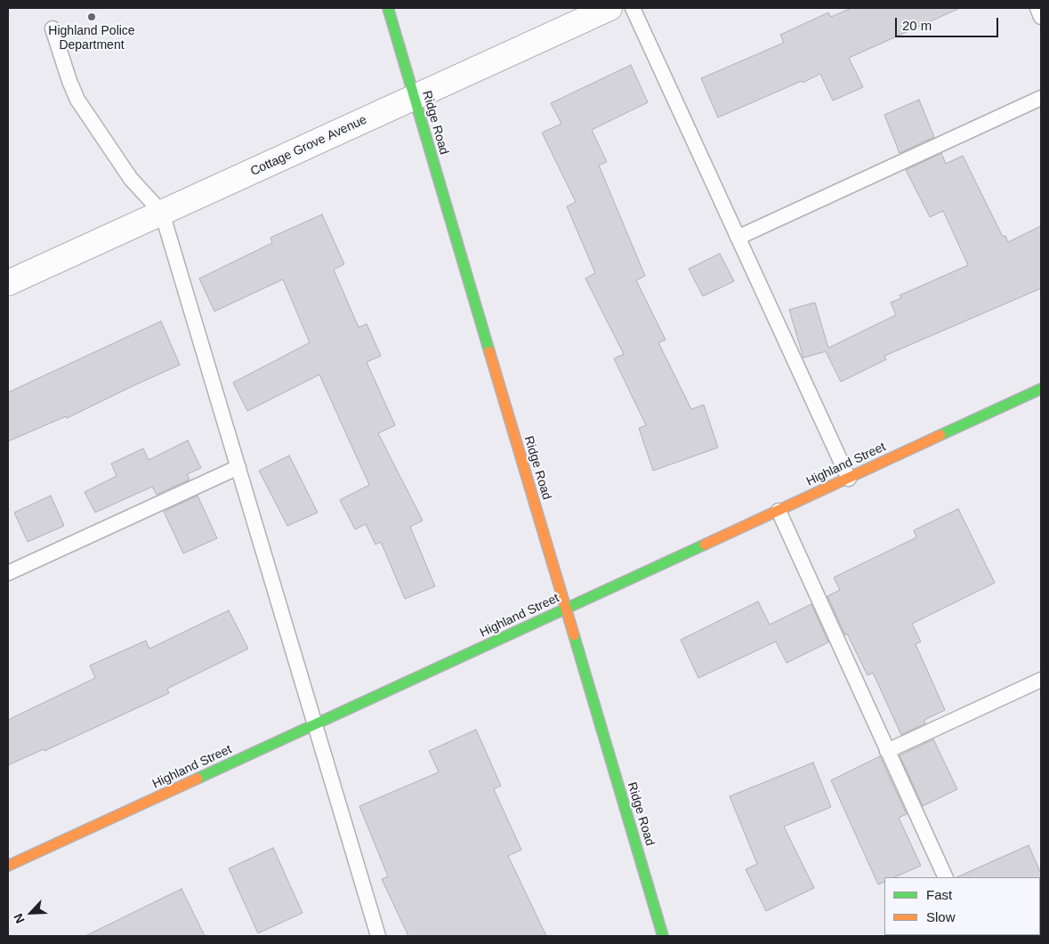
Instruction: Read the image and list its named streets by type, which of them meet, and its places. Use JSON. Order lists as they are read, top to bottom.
{
  "streets": {
    "street": ["Ridge Road", "Cottage Grove Avenue", "Highland Street"]
  },
  "crossings": [
    ["Ridge Road", "Cottage Grove Avenue"],
    ["Ridge Road", "Highland Street"]
  ],
  "places": ["Highland Police Department"],
  "legend": ["Fast", "Slow"],
  "scale_bar": "20 m",
  "north": "bottom left"
}
